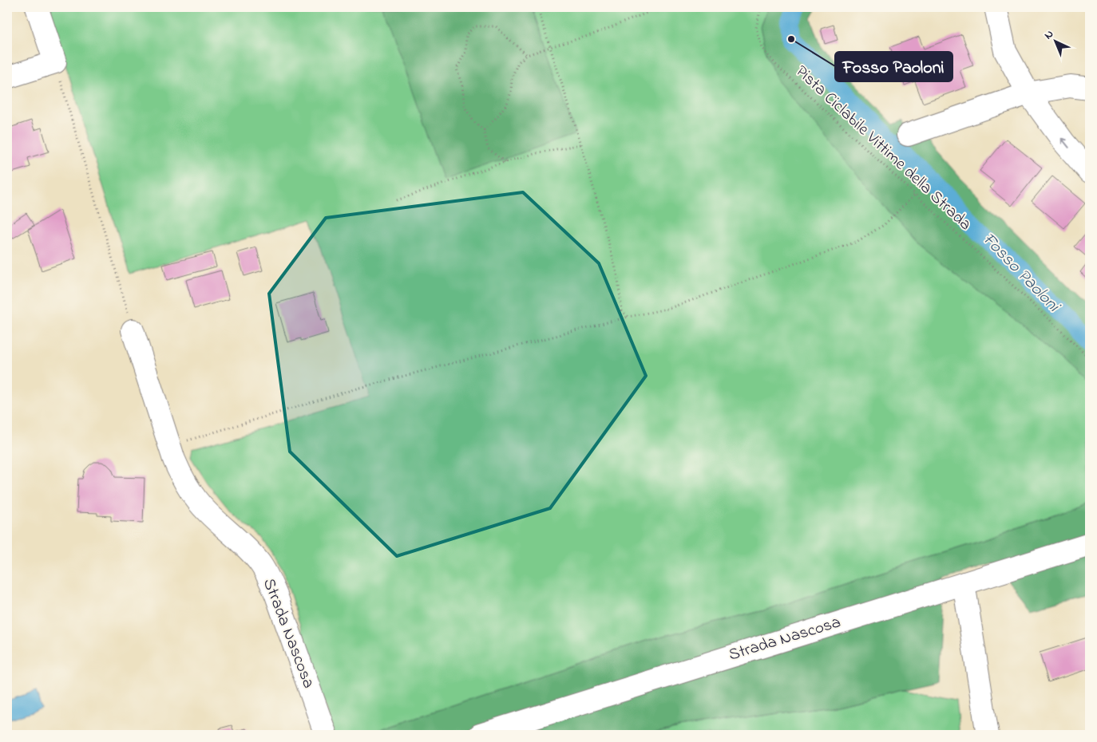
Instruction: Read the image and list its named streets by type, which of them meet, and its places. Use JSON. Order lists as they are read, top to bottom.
{
  "streets": {
    "street": ["Strada Nascosa"],
    "path": ["Pista Ciclabile Vittime della Strada"]
  },
  "water": ["Fosso Paoloni"],
  "places": ["Fosso Paoloni"],
  "north": "top left"
}
